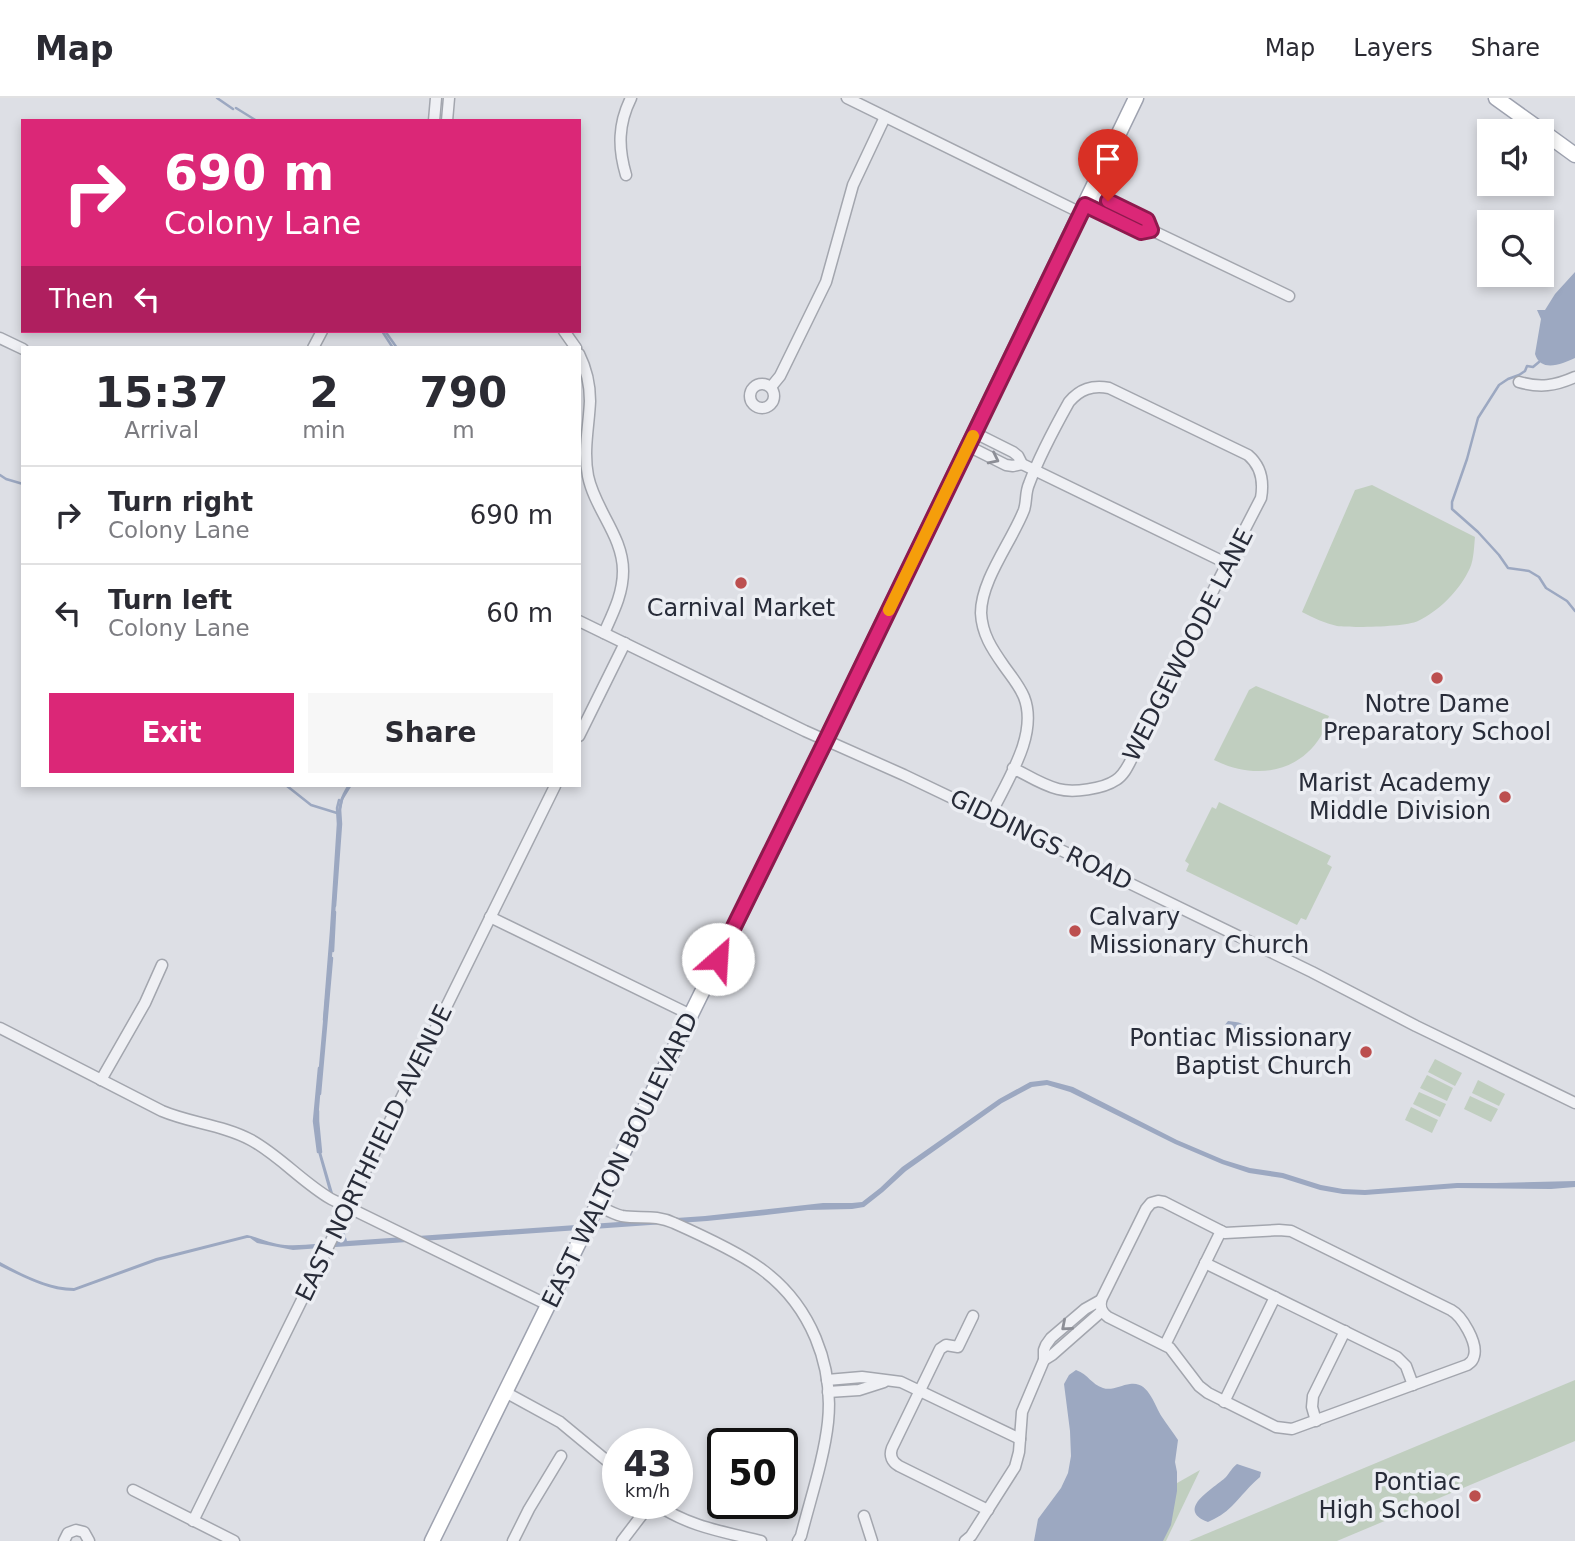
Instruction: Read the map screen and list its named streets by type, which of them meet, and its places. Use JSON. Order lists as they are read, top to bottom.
{
  "streets": {
    "main road": ["EAST WALTON BOULEVARD"],
    "street": ["WEDGEWOODE LANE", "GIDDINGS ROAD", "EAST NORTHFIELD AVENUE"]
  },
  "crossings": [
    ["GIDDINGS ROAD", "EAST WALTON BOULEVARD"]
  ],
  "places": [
    "Carnival Market",
    "Notre Dame Preparatory School",
    "Marist Academy Middle Division",
    "Calvary Missionary Church",
    "Pontiac Missionary Baptist Church",
    "Pontiac High School"
  ],
  "page": {
    "header": "Map",
    "nav": ["Map", "Layers", "Share"],
    "turn": ["690 m", "Colony Lane"],
    "then": "Then",
    "eta": [
      "15:37",
      "Arrival",
      "2",
      "min",
      "790",
      "m"
    ],
    "list": [
      {
        "name": "Turn right",
        "note": "Colony Lane",
        "value": "690 m"
      },
      {
        "name": "Turn left",
        "note": "Colony Lane",
        "value": "60 m"
      }
    ],
    "buttons": ["Exit", "Share"],
    "speed": "43 km/h",
    "limit": "50"
  }
}
